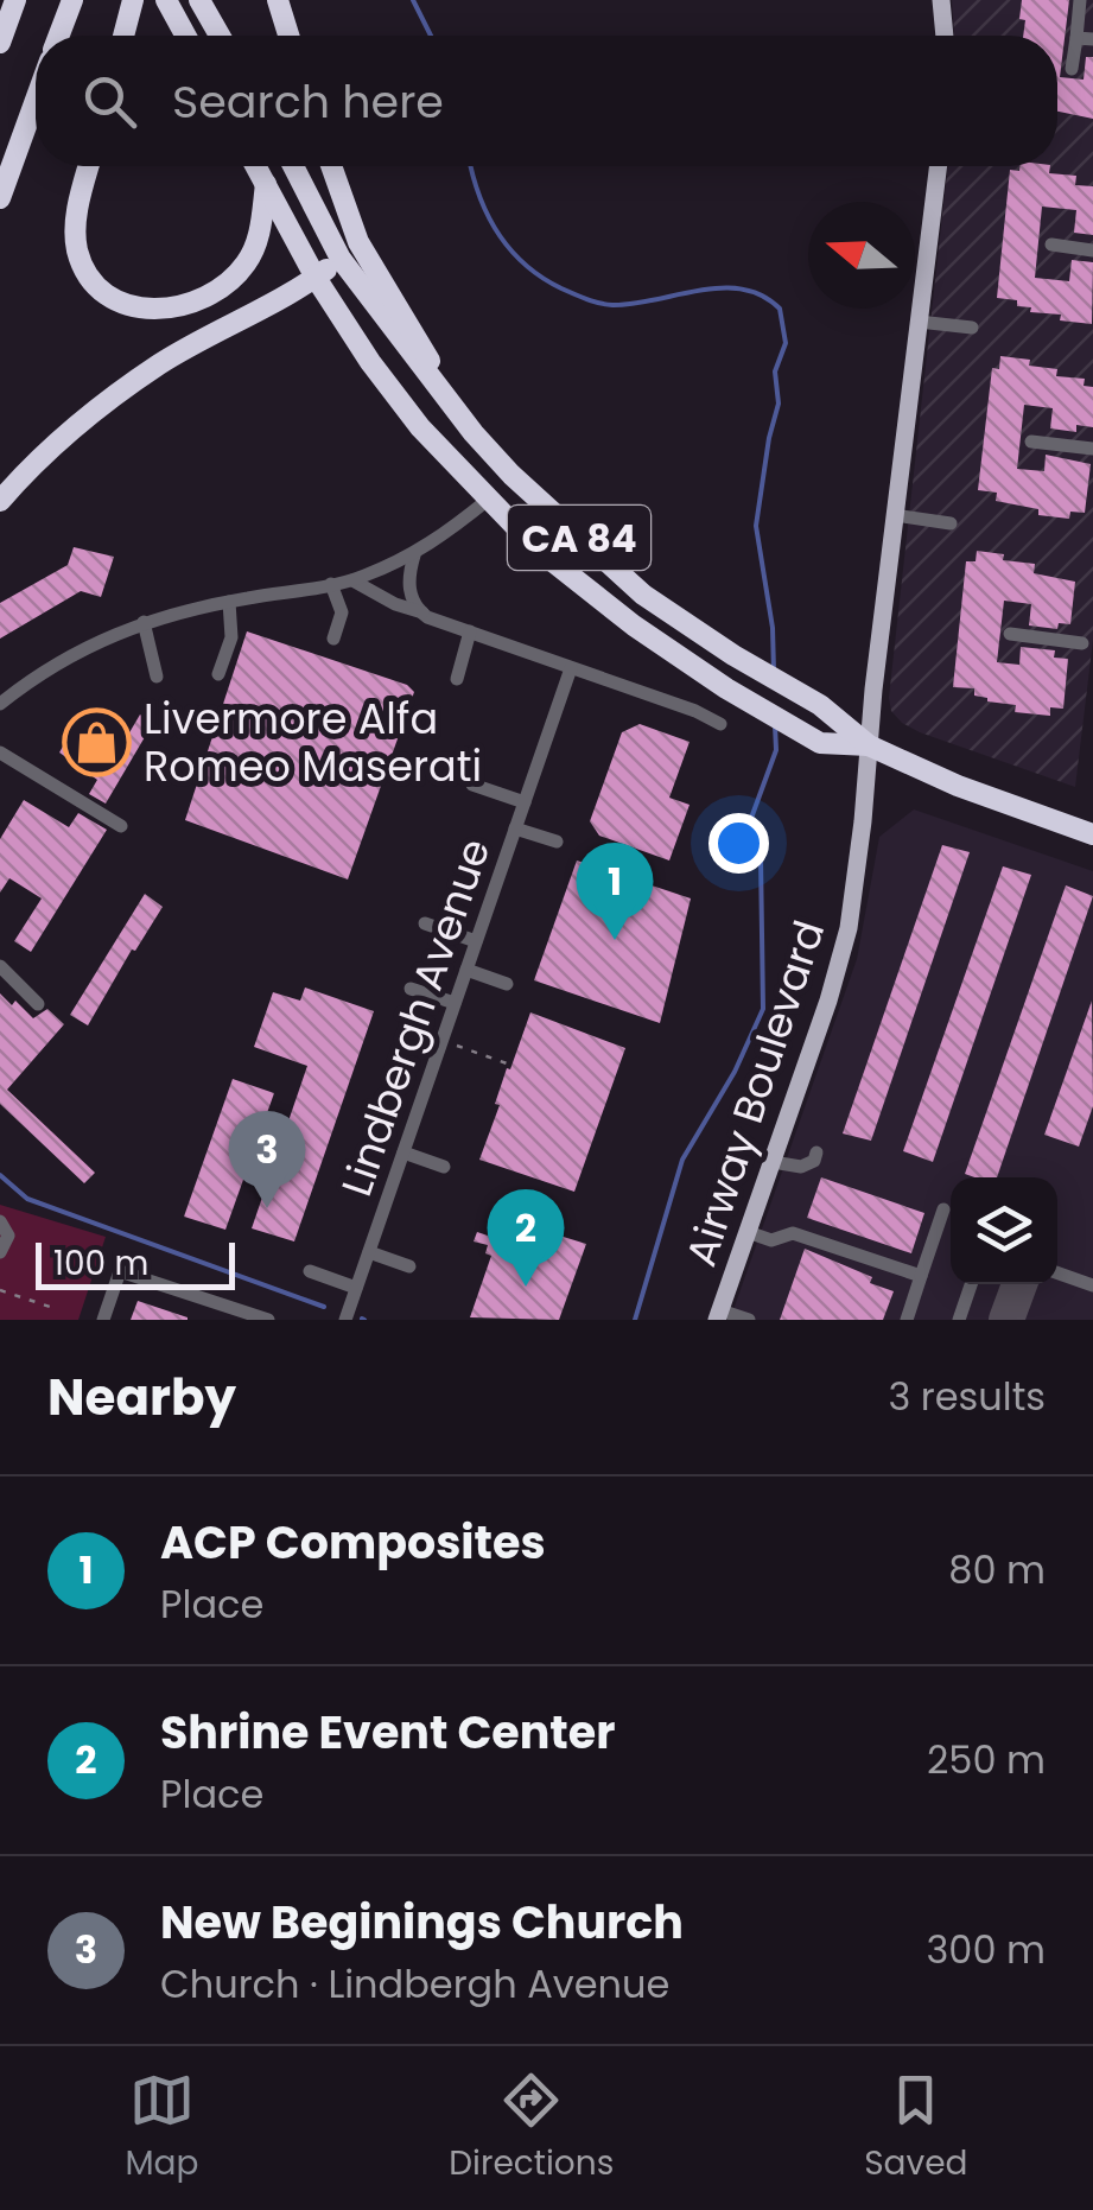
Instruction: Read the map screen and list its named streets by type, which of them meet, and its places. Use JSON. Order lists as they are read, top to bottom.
{
  "streets": {
    "highway": ["CA 84"],
    "main road": ["Airway Boulevard"],
    "street": ["Lindbergh Avenue"]
  },
  "crossings": [
    ["CA 84", "Airway Boulevard"]
  ],
  "places": {
    "shop": ["Livermore Alfa Romeo Maserati"]
  },
  "scale_bar": "100 m",
  "north": "left",
  "page": {
    "search": "Search here",
    "pins": ["1", "3", "2"],
    "scale": "100 m",
    "heading": ["Nearby", "3 results"],
    "list": [
      {
        "mark": "1",
        "name": "ACP Composites",
        "note": "Place",
        "value": "80 m"
      },
      {
        "mark": "2",
        "name": "Shrine Event Center",
        "note": "Place",
        "value": "250 m"
      },
      {
        "mark": "3",
        "name": "New Beginings Church",
        "note": "Church · Lindbergh Avenue",
        "value": "300 m"
      }
    ],
    "nav": ["Map", "Directions", "Saved"]
  }
}
